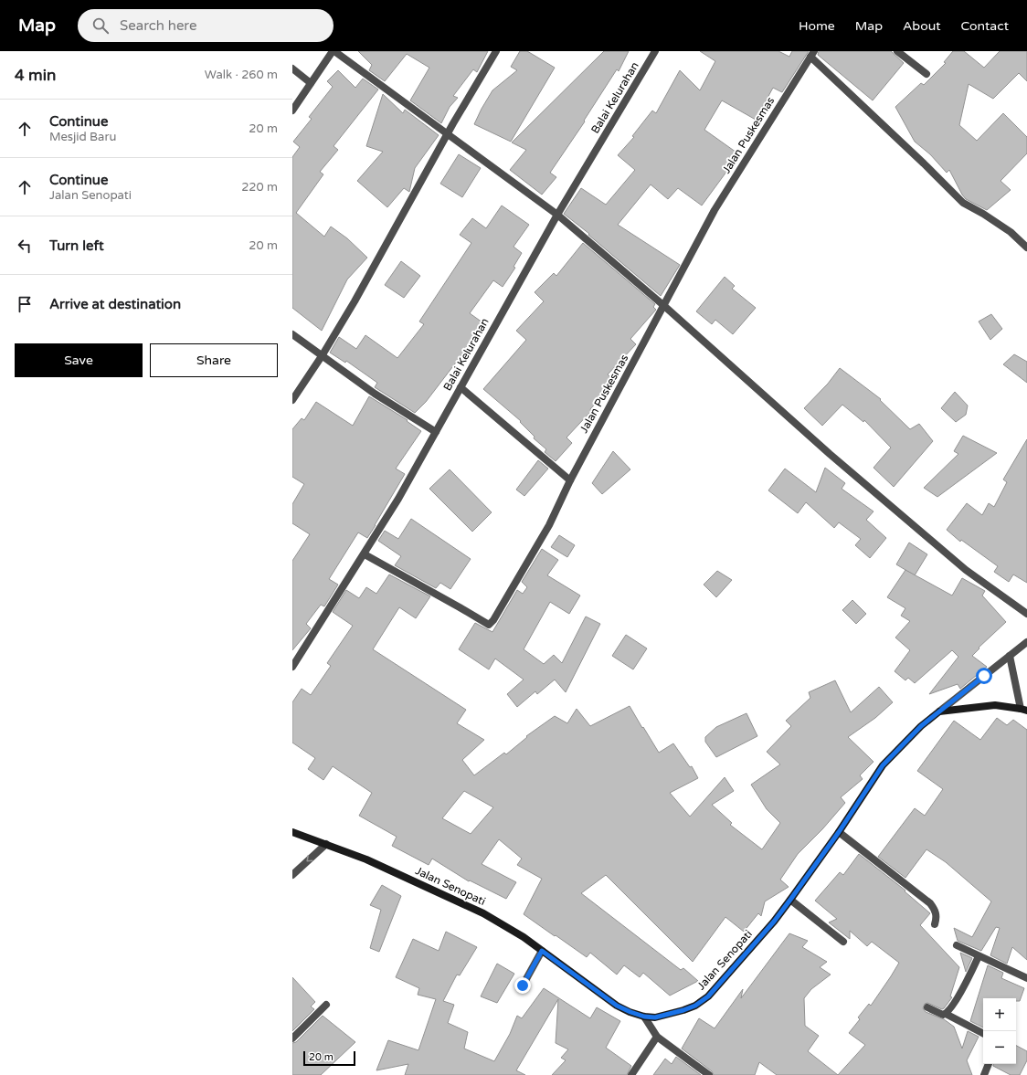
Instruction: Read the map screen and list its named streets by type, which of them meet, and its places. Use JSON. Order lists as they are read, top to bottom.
{
  "streets": {
    "main road": ["Jalan Senopati"],
    "street": ["Balai Kelurahan", "Jalan Puskesmas"]
  },
  "crossings": [
    ["Balai Kelurahan", "Jalan Puskesmas"]
  ],
  "scale_bar": "20 m",
  "page": {
    "header": "Map",
    "search": "Search here",
    "nav": [
      "Home",
      "Map",
      "About",
      "Contact"
    ],
    "heading": ["4 min", "Walk · 260 m"],
    "list": [
      ["Continue", "Mesjid Baru", "20 m"],
      ["Continue", "Jalan Senopati", "220 m"],
      ["Turn left", "20 m"],
      "Arrive at destination"
    ],
    "buttons": ["Save", "Share"],
    "map_buttons": ["+", "−"],
    "scale": "20 m"
  }
}
